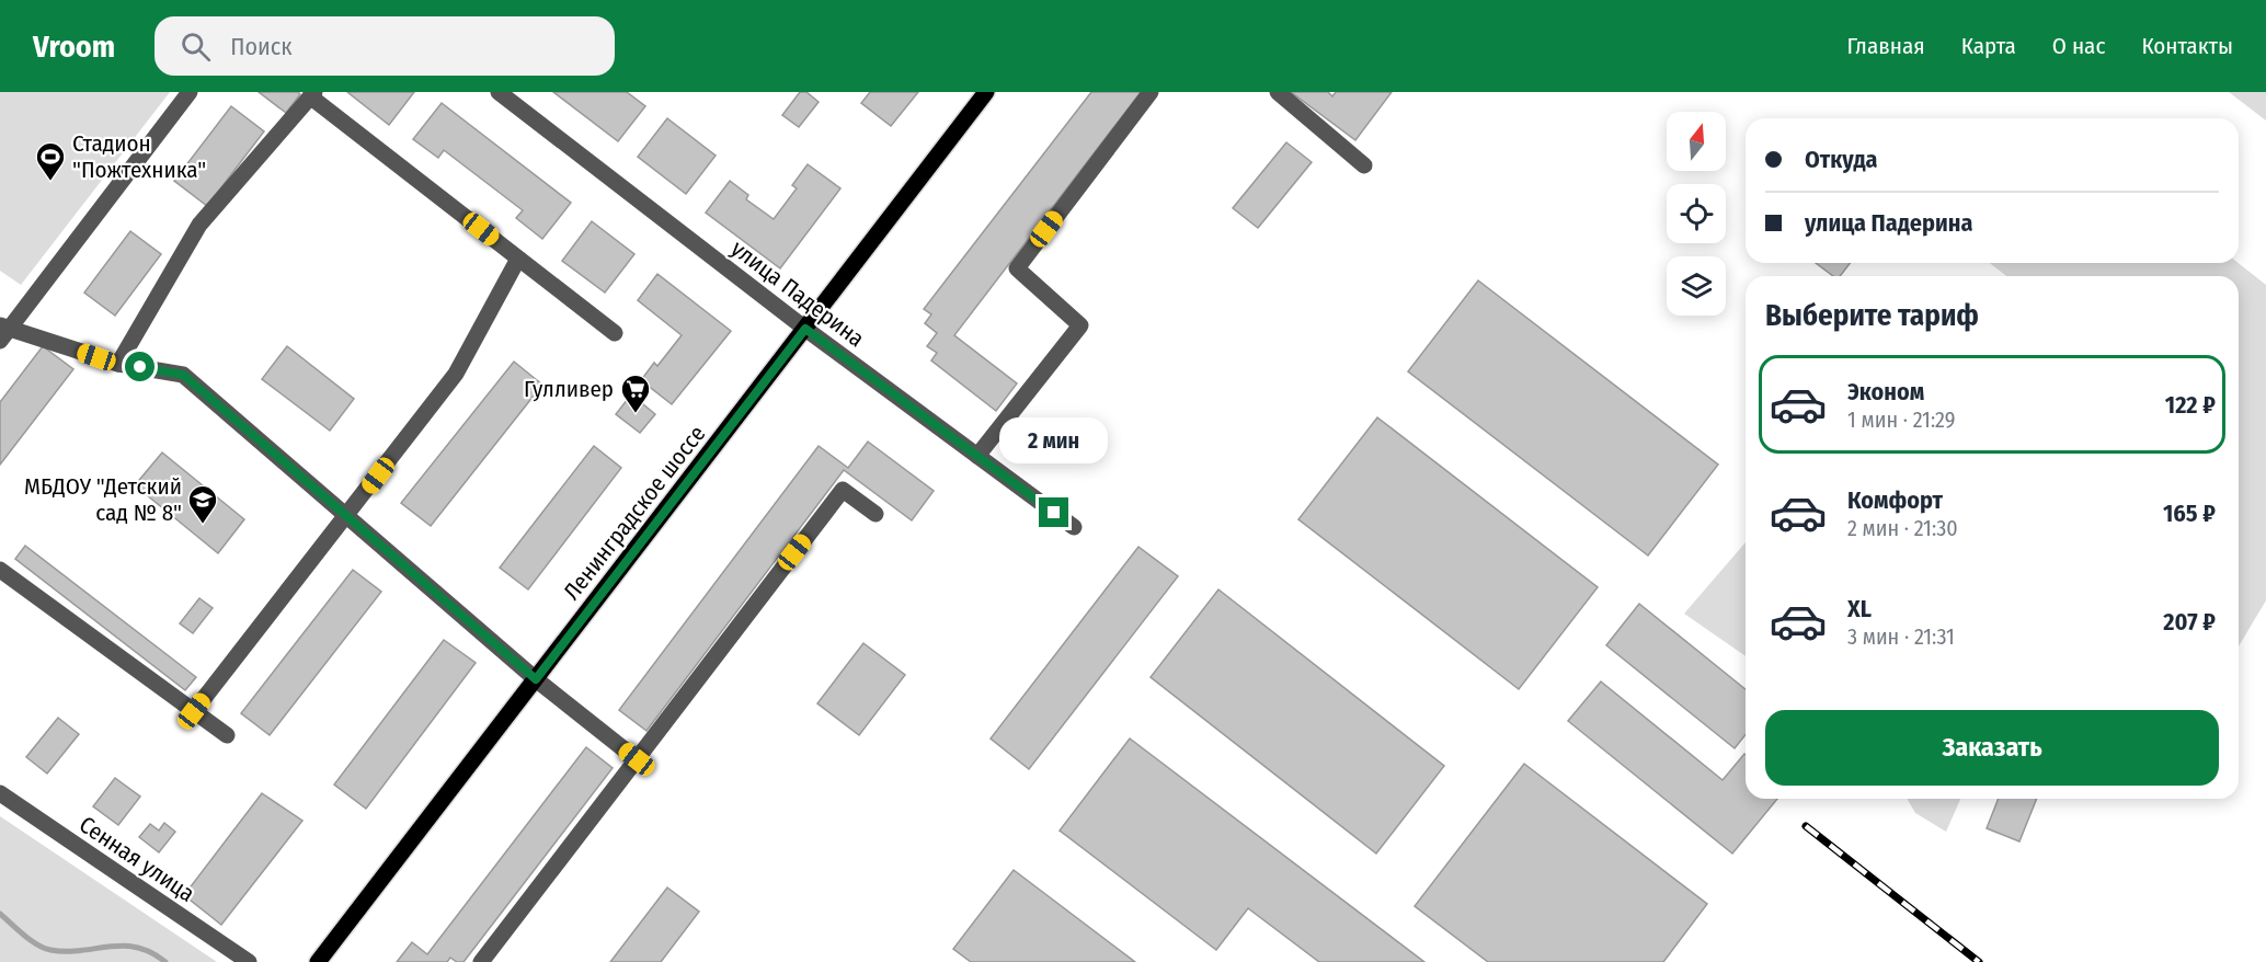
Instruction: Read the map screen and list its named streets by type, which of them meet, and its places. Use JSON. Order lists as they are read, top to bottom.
{
  "streets": {
    "main road": ["Ленинградское шоссе"],
    "street": ["улица Падерина", "Сенная улица"]
  },
  "crossings": [
    ["улица Падерина", "Ленинградское шоссе"]
  ],
  "places": {
    "sports": ["Стадион \"Пожтехника\""],
    "supermarket": ["Гулливер"],
    "school or university": ["МБДОУ \"Детский сад № 8\""]
  },
  "north": "top",
  "page": {
    "header": "Vroom",
    "search": "Поиск",
    "nav": [
      "Главная",
      "Карта",
      "О нас",
      "Контакты"
    ],
    "banner": ["Откуда", "улица Падерина"],
    "heading": "Выберите тариф",
    "list": [
      {
        "name": "Эконом",
        "note": "1 мин · 21:29",
        "value": "122 ₽"
      },
      {
        "name": "Комфорт",
        "note": "2 мин · 21:30",
        "value": "165 ₽"
      },
      {
        "name": "XL",
        "note": "3 мин · 21:31",
        "value": "207 ₽"
      }
    ],
    "bubble": "2 мин",
    "buttons": "Заказать"
  }
}
